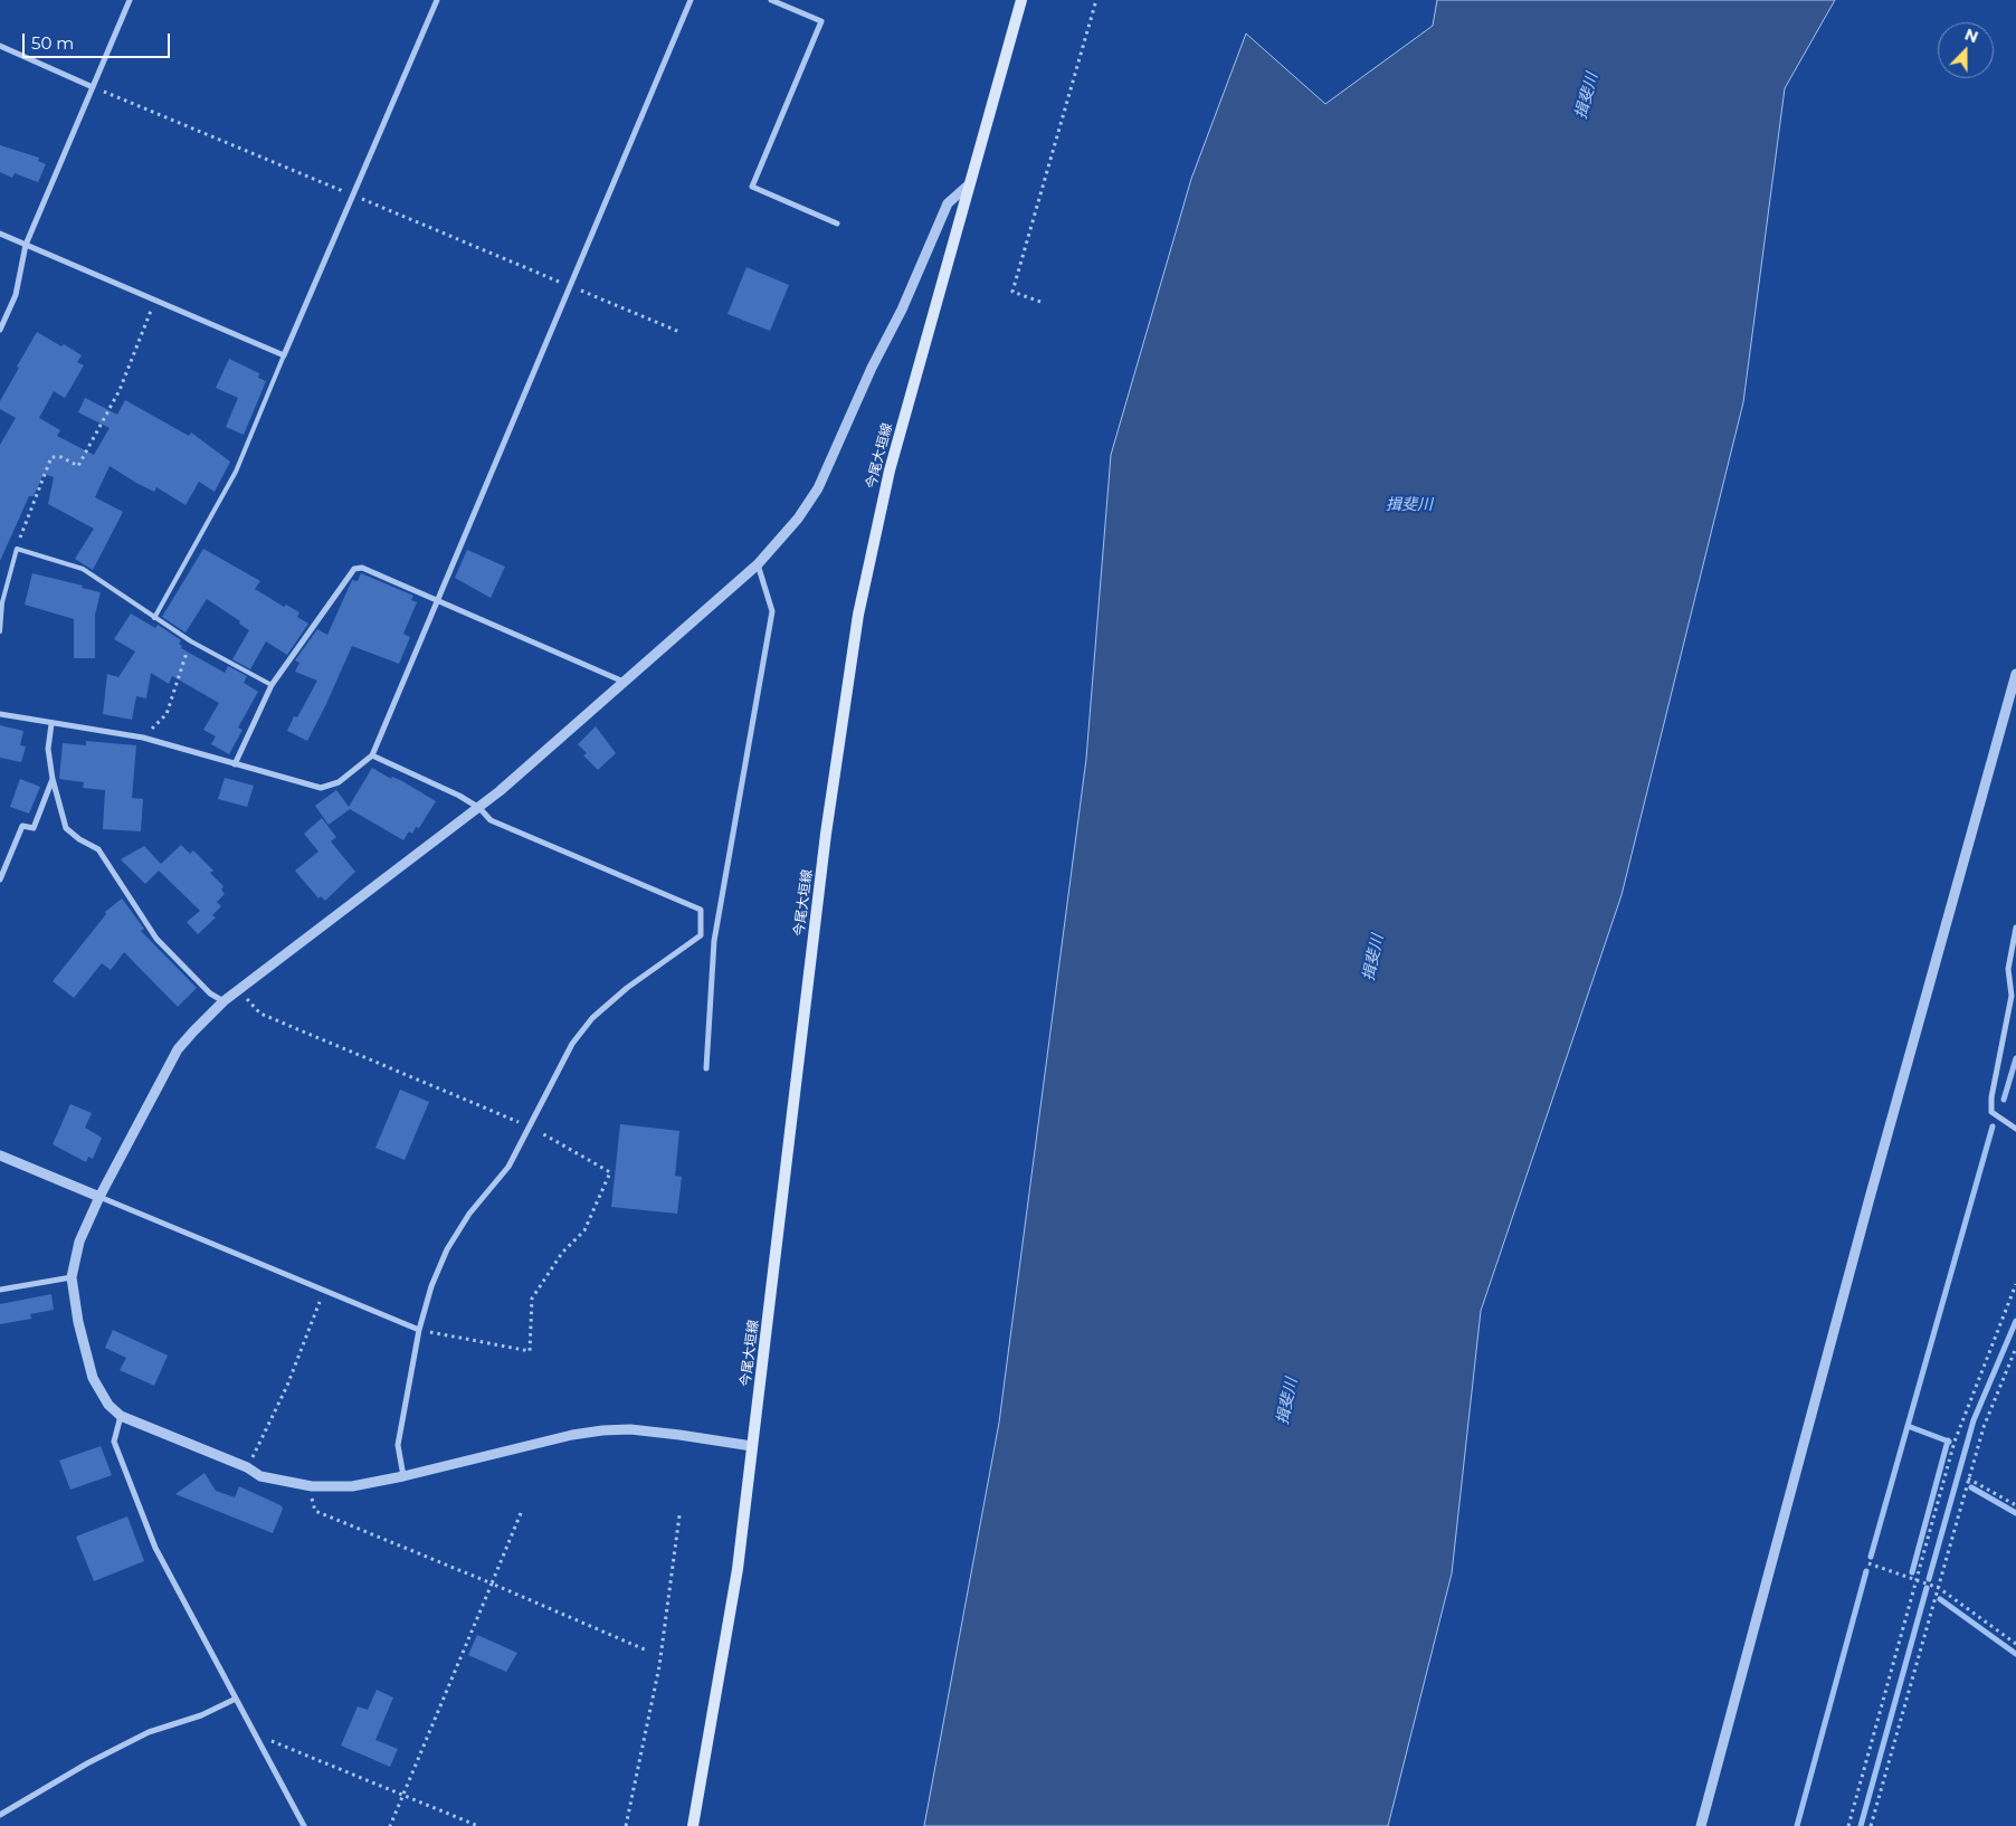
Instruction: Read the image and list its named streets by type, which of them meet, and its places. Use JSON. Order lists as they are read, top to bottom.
{
  "streets": {
    "main road": ["今尾大垣線"]
  },
  "water": ["揖斐川"],
  "scale_bar": "50 m",
  "north": "top"
}
